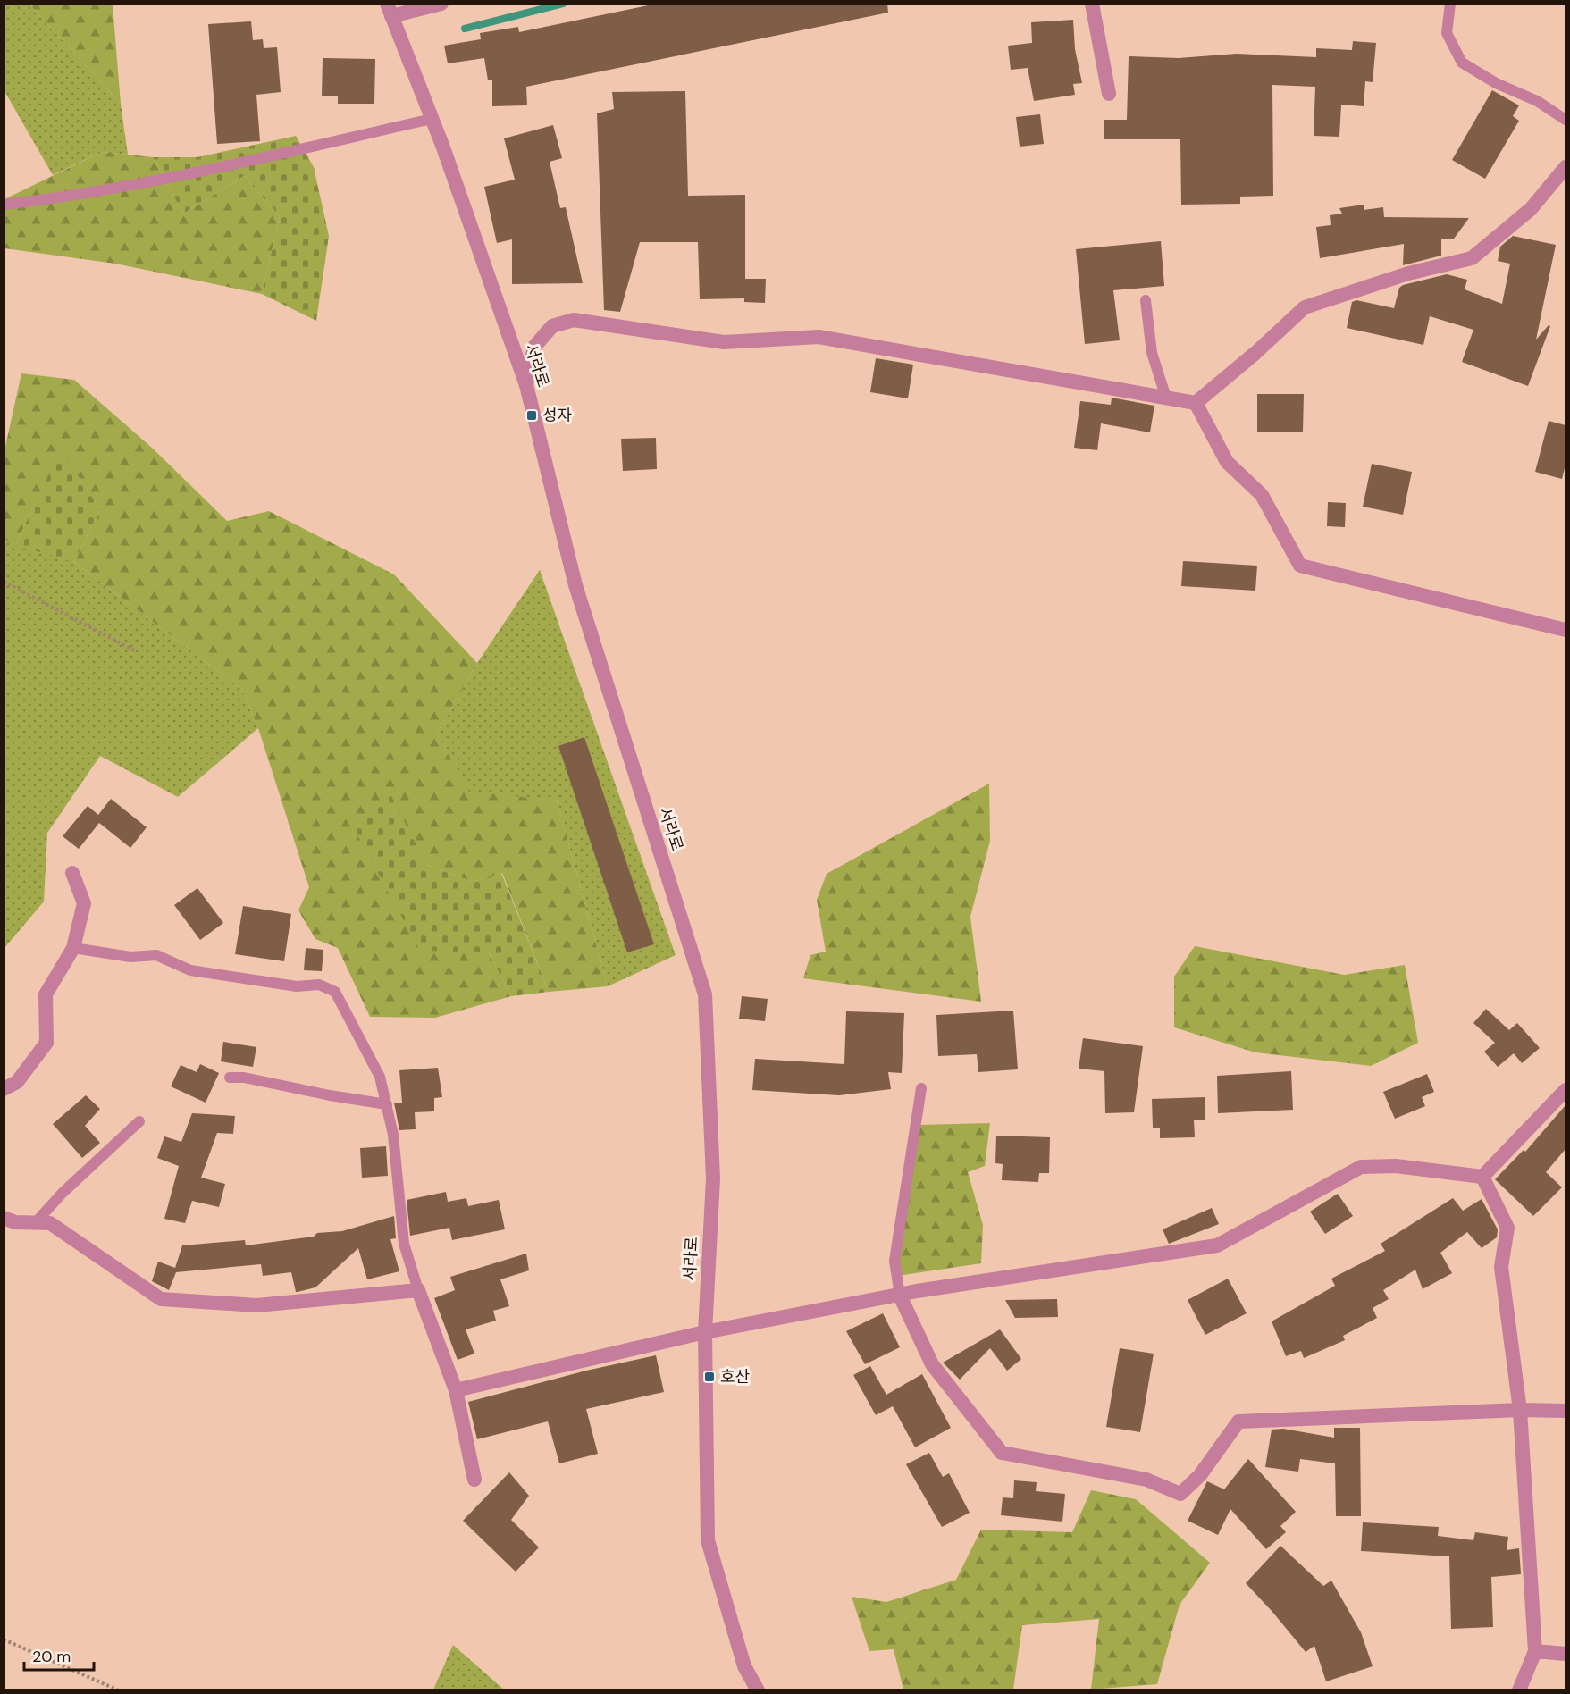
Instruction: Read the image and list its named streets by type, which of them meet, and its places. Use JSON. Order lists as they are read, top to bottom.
{
  "streets": {
    "street": ["서라로"]
  },
  "places": {
    "transit": ["성자", "호산"]
  },
  "scale_bar": "20 m"
}
